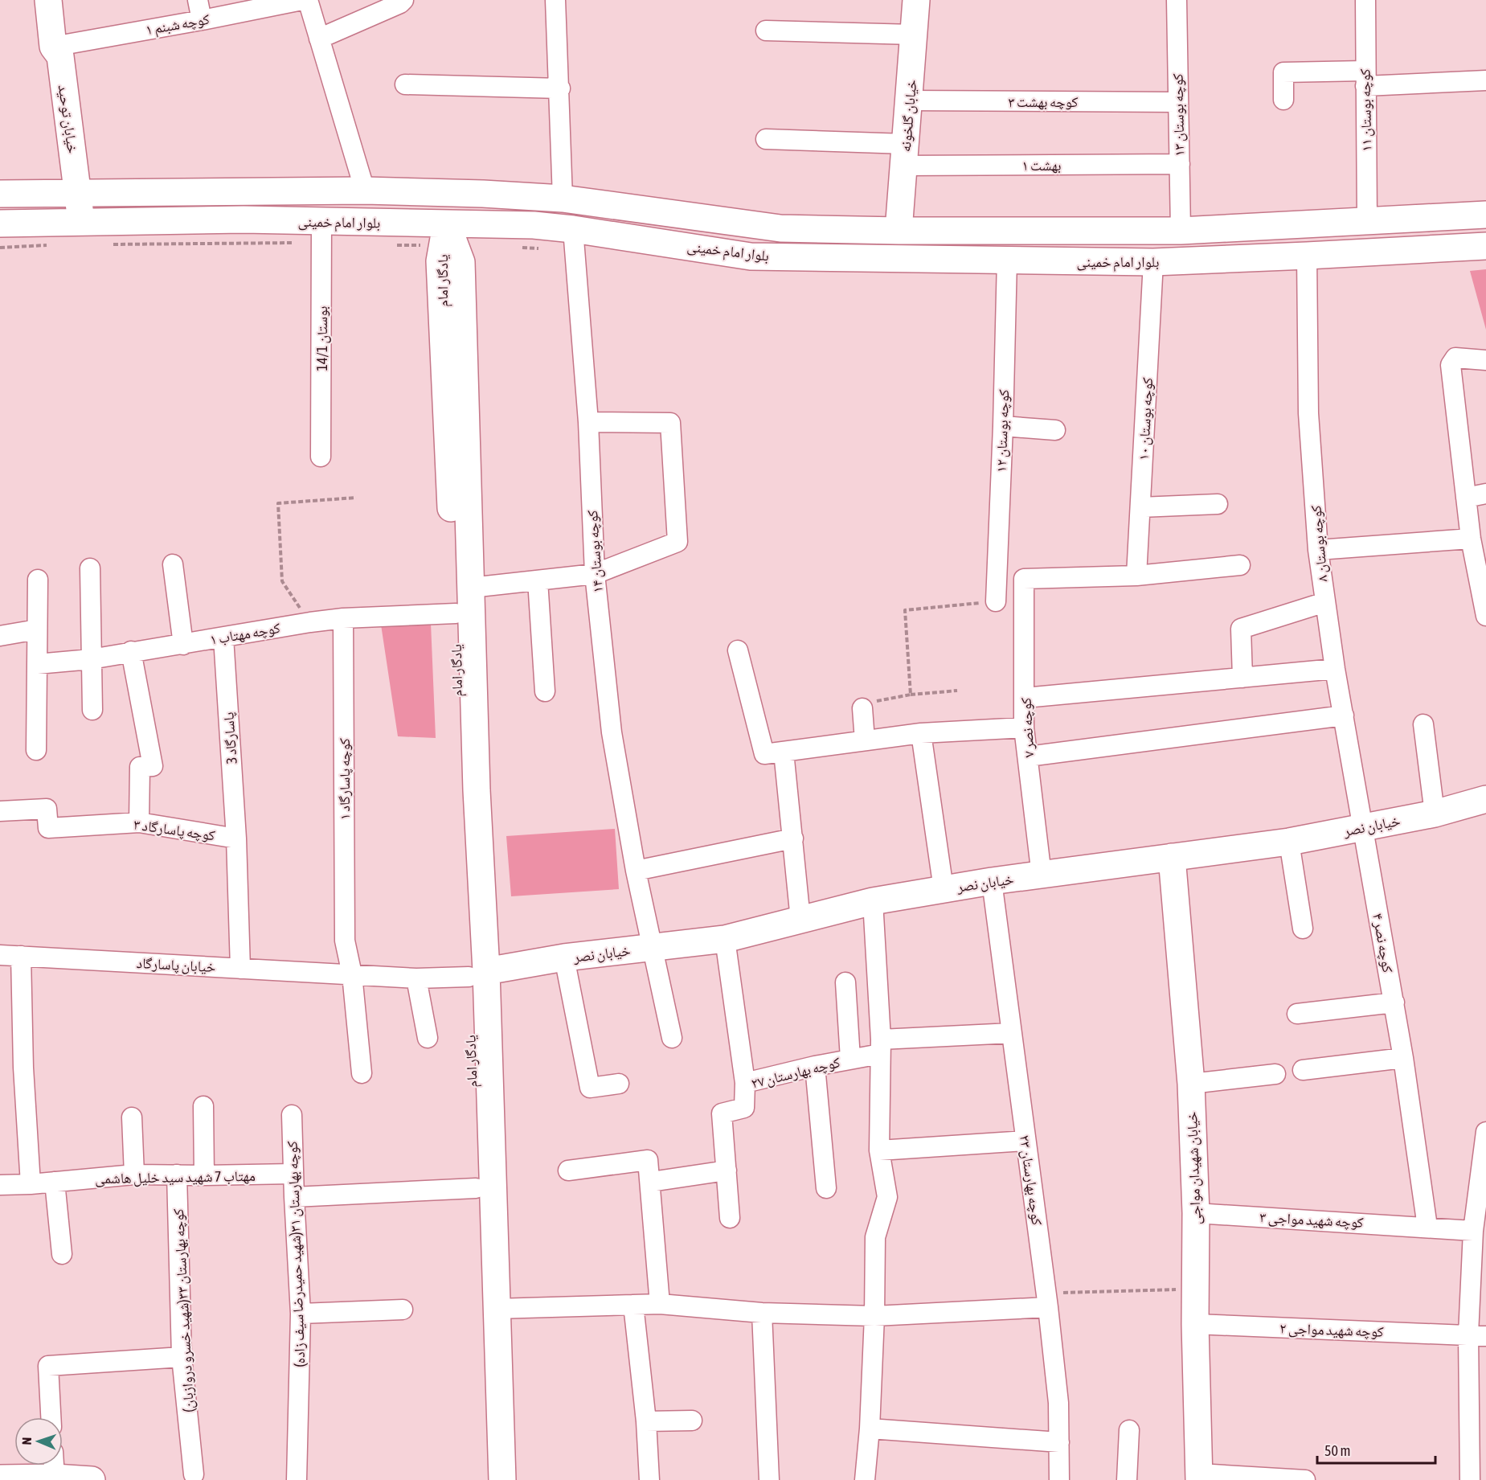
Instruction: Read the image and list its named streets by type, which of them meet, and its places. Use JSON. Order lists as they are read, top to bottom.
{
  "streets": {
    "street": [
      "کوچه شبنم ۱",
      "کوچه بهشت ۳",
      "کوچه بوستان ۱۱",
      "کوچه بوستان ۱۳",
      "خیابان گلخونه",
      "خیابان توحید",
      "بهشت ۱",
      "بلوار امام خمینی",
      "یادگار امام",
      "بوستان 14/1",
      "کوچه بوستان ۱۰",
      "کوچه بوستان ۱۲",
      "کوچه بوستان ۸",
      "کوچه بوستان ۱۴",
      "کوچه مهتاب ۱",
      "کوچه نصر ۷",
      "پاسارگاد 3",
      "کوچه پاسارگاد ۱",
      "خیابان نصر",
      "کوچه پاسارگاد ۳",
      "کوچه نصر ۴",
      "خیابان پاسارگاد",
      "کوچه بهارستان ۲۷",
      "خیابان شهیدان مواجی",
      "مهتاب 7 شهید سید خلیل هاشمی",
      "کوچه بهارستان ۲۳",
      "کوچه شهید مواجی ۳",
      "کوچه بهارستان ۳۱(شهید حمیدرضا سیف زاده)",
      "کوچه بهارستان ۳۳(شهید خسرو دروازبان)",
      "کوچه شهید مواجی ۲"
    ]
  },
  "crossings": [
    ["کوچه شبنم ۱", "خیابان توحید"],
    ["کوچه بهشت ۳", "کوچه بوستان ۱۳"],
    ["کوچه بهشت ۳", "خیابان گلخونه"],
    ["کوچه بوستان ۱۱", "بلوار امام خمینی"],
    ["کوچه بوستان ۱۳", "بهشت ۱"],
    ["کوچه بوستان ۱۳", "بلوار امام خمینی"],
    ["خیابان گلخونه", "بهشت ۱"],
    ["خیابان گلخونه", "بلوار امام خمینی"],
    ["خیابان توحید", "بلوار امام خمینی"],
    ["بلوار امام خمینی", "یادگار امام"],
    ["بلوار امام خمینی", "بوستان 14/1"],
    ["بلوار امام خمینی", "کوچه بوستان ۱۰"],
    ["بلوار امام خمینی", "کوچه بوستان ۱۲"],
    ["بلوار امام خمینی", "کوچه بوستان ۸"],
    ["بلوار امام خمینی", "کوچه بوستان ۱۴"],
    ["یادگار امام", "کوچه مهتاب ۱"],
    ["یادگار امام", "خیابان نصر"],
    ["یادگار امام", "خیابان پاسارگاد"],
    ["کوچه بوستان ۱۰", "کوچه نصر ۷"],
    ["کوچه بوستان ۸", "خیابان نصر"],
    ["کوچه بوستان ۸", "کوچه نصر ۴"],
    ["کوچه بوستان ۱۴", "خیابان نصر"],
    ["کوچه مهتاب ۱", "پاسارگاد 3"],
    ["کوچه مهتاب ۱", "کوچه پاسارگاد ۱"],
    ["کوچه نصر ۷", "خیابان نصر"],
    ["پاسارگاد 3", "کوچه پاسارگاد ۳"],
    ["کوچه پاسارگاد ۱", "خیابان پاسارگاد"],
    ["خیابان نصر", "کوچه نصر ۴"],
    ["خیابان نصر", "خیابان پاسارگاد"],
    ["خیابان نصر", "خیابان شهیدان مواجی"],
    ["خیابان نصر", "کوچه بهارستان ۲۳"],
    ["کوچه پاسارگاد ۳", "خیابان پاسارگاد"],
    ["کوچه نصر ۴", "کوچه شهید مواجی ۳"],
    ["کوچه بهارستان ۲۷", "کوچه بهارستان ۲۳"],
    ["خیابان شهیدان مواجی", "کوچه شهید مواجی ۳"],
    ["خیابان شهیدان مواجی", "کوچه شهید مواجی ۲"],
    ["مهتاب 7 شهید سید خلیل هاشمی", "کوچه بهارستان ۳۱(شهید حمیدرضا سیف زاده)"],
    ["مهتاب 7 شهید سید خلیل هاشمی", "کوچه بهارستان ۳۳(شهید خسرو دروازبان)"]
  ],
  "scale_bar": "50 m",
  "north": "left"
}
